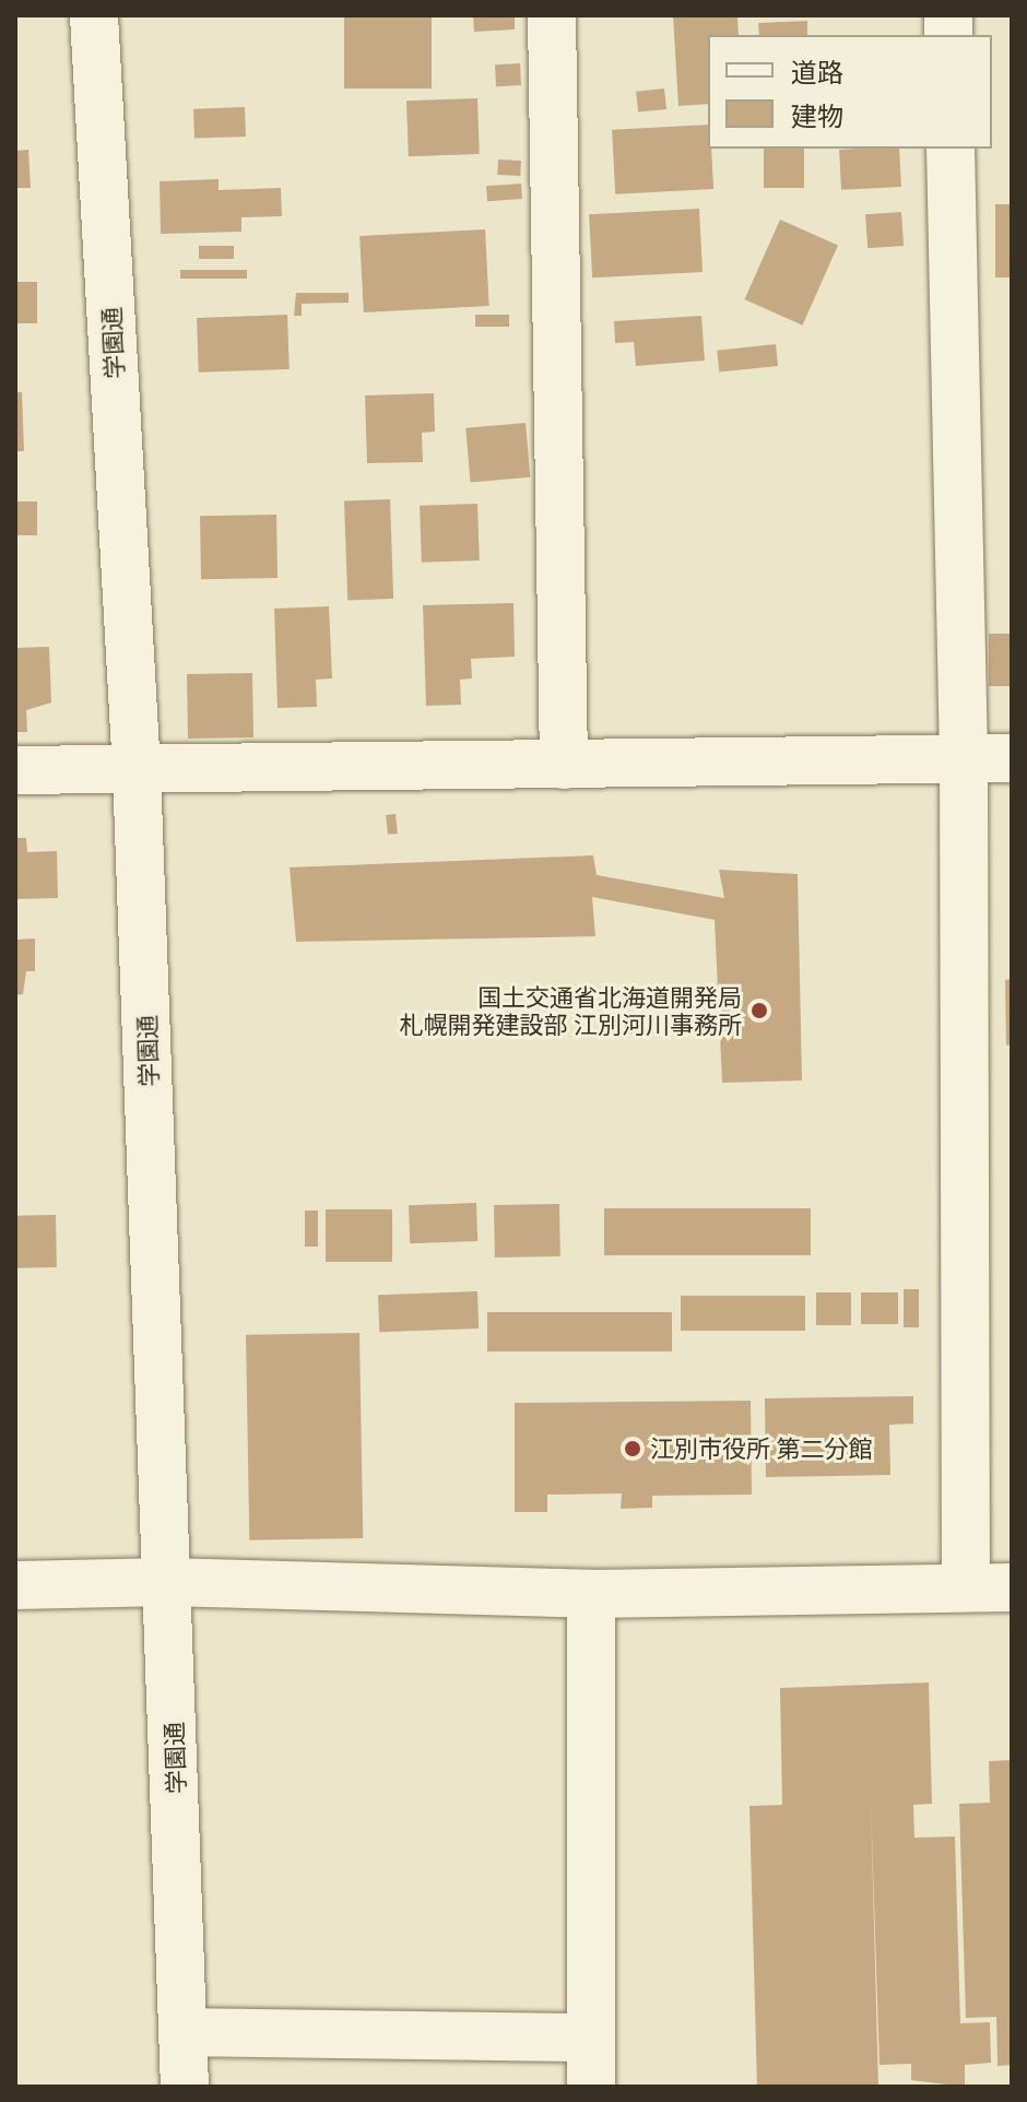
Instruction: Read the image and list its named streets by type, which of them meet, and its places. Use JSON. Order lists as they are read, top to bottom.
{
  "streets": {
    "street": ["学園通"]
  },
  "places": ["国土交通省北海道開発局 札幌開発建設部 江別河川事務所", "江別市役所 第二分館"],
  "legend": ["道路", "建物"]
}
